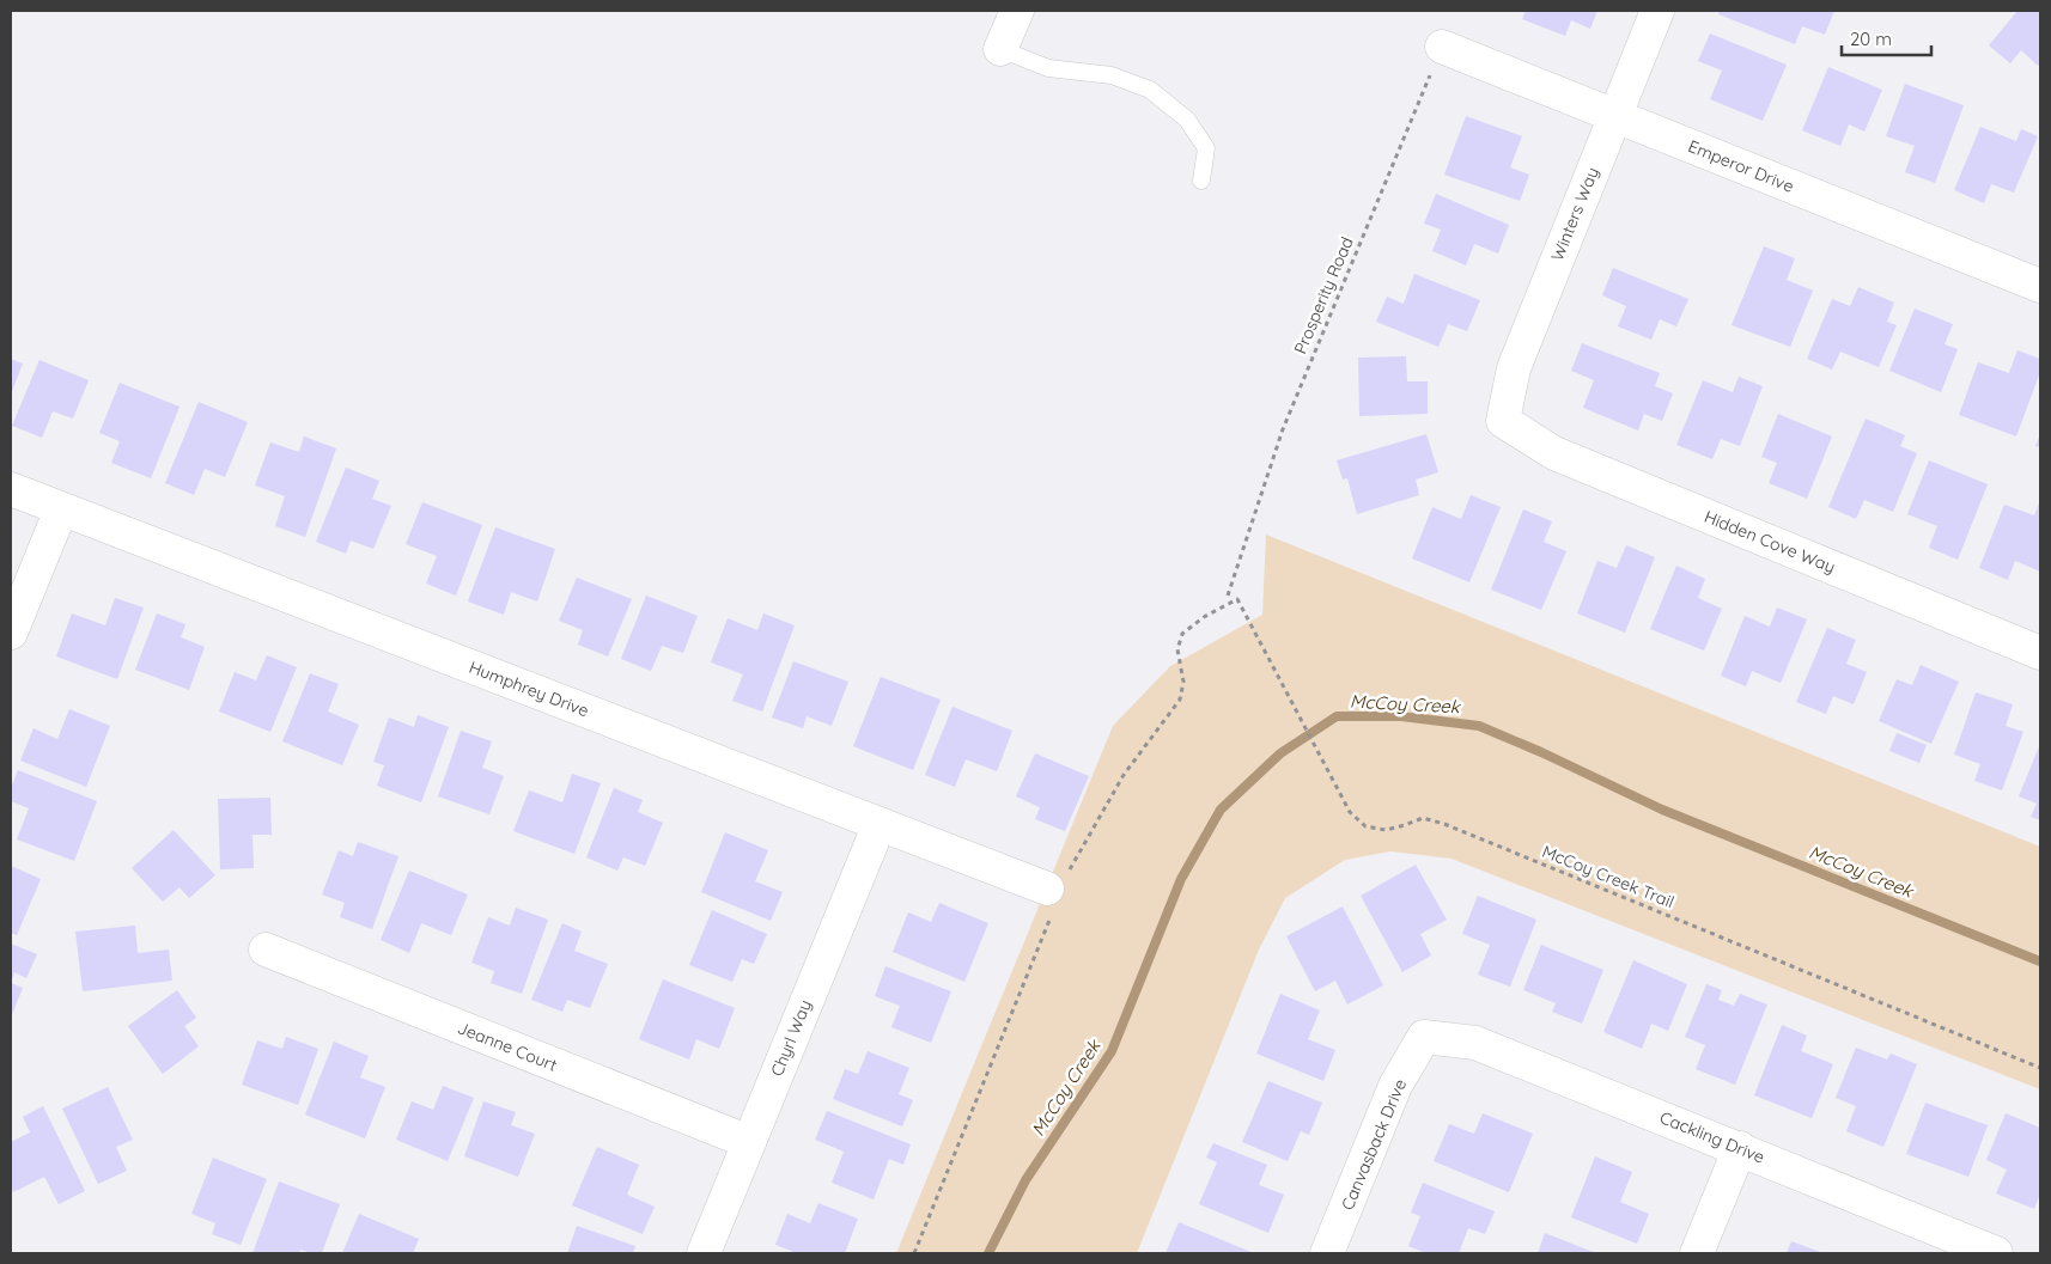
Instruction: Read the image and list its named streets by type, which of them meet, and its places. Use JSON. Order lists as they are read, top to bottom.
{
  "streets": {
    "street": [
      "Emperor Drive",
      "Winters Way",
      "Hidden Cove Way",
      "Humphrey Drive",
      "Chyrl Way",
      "Jeanne Court",
      "Cackling Drive",
      "Canvasback Drive"
    ],
    "path": ["Prosperity Road", "McCoy Creek Trail"]
  },
  "crossings": [
    ["Emperor Drive", "Winters Way"],
    ["Emperor Drive", "Prosperity Road"],
    ["Winters Way", "Hidden Cove Way"],
    ["Humphrey Drive", "Chyrl Way"],
    ["Chyrl Way", "Jeanne Court"],
    ["Cackling Drive", "Canvasback Drive"]
  ],
  "water": ["McCoy Creek"],
  "scale_bar": "20 m"
}
